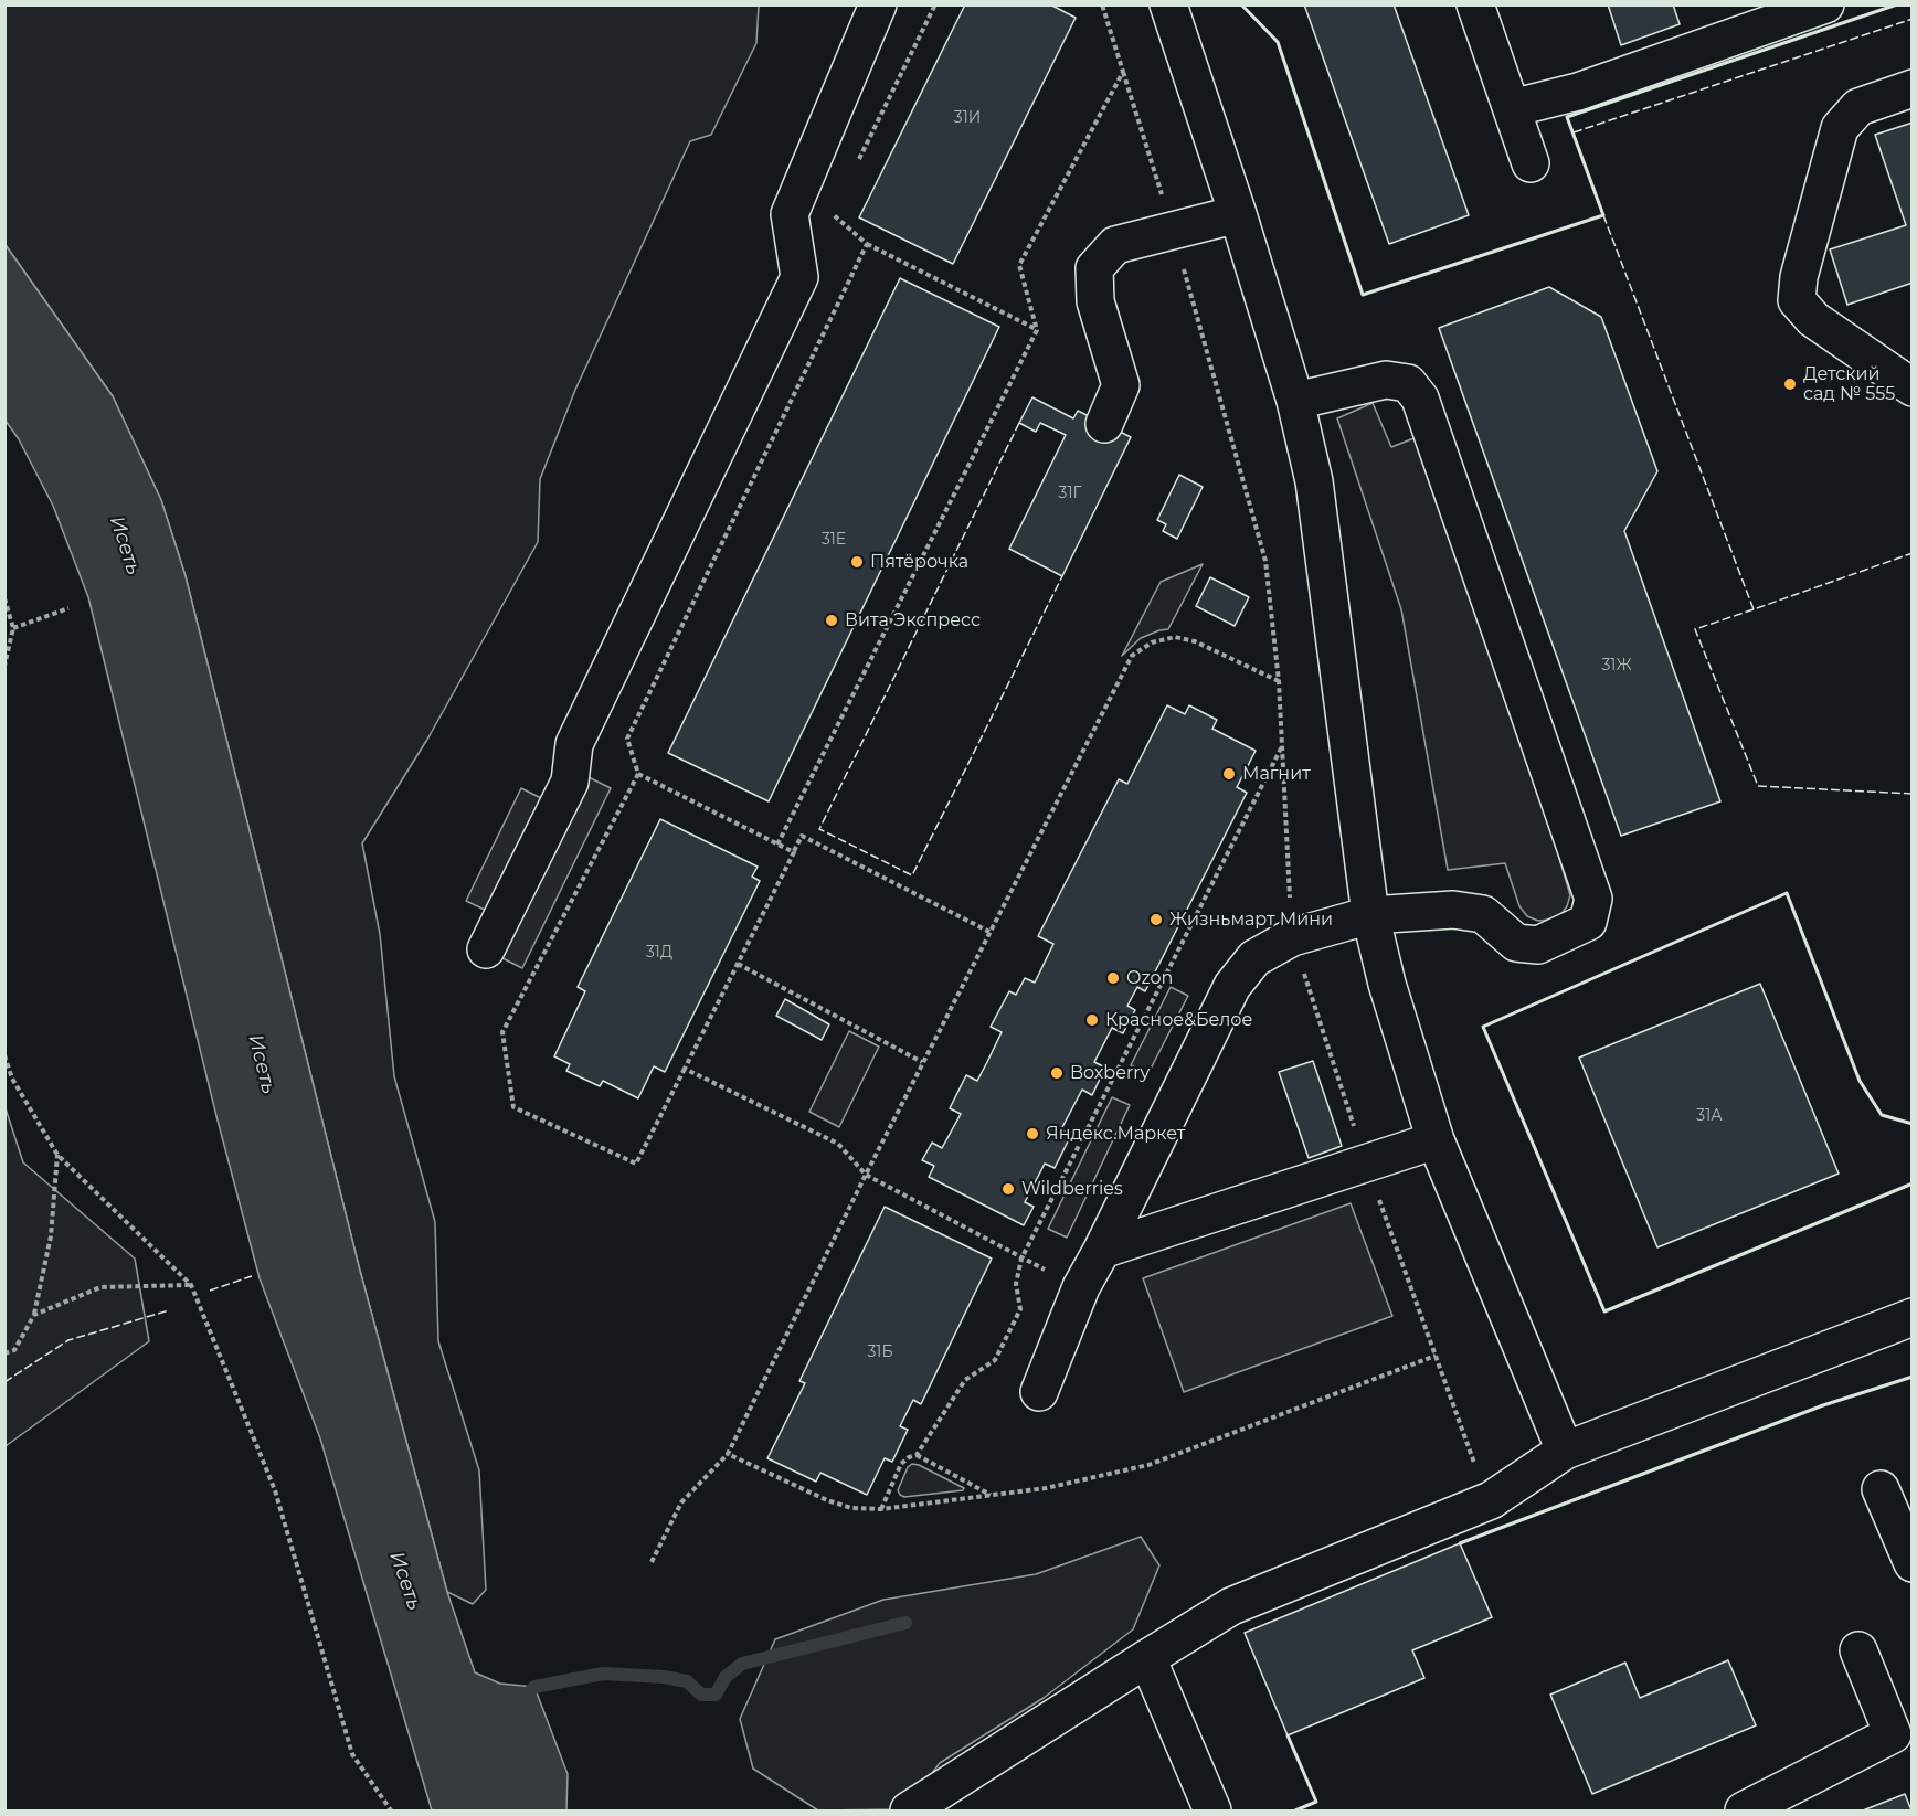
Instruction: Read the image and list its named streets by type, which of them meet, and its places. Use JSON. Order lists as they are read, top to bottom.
{
  "water": ["Исеть"],
  "places": [
    "Детский сад № 555",
    "Пятёрочка",
    "Вита Экспресс",
    "Магнит",
    "Жизньмарт Мини",
    "Ozon",
    "Красное&Белое",
    "Boxberry",
    "Яндекс.Маркет",
    "Wildberries"
  ],
  "house_numbers": [
    "31И",
    "31Г",
    "31Е",
    "31Ж",
    "31Д",
    "31А",
    "31Б"
  ]
}
